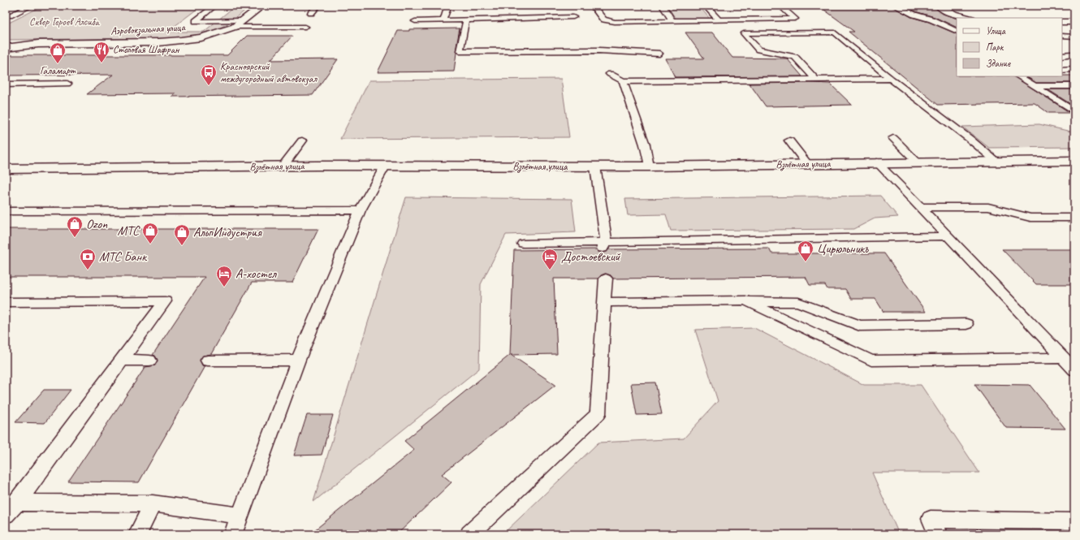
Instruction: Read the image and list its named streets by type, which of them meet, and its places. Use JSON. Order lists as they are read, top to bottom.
{
  "streets": {
    "main road": ["Аэровокзальная улица", "Взлётная улица"]
  },
  "parks": ["Сквер Героев Алсиба"],
  "places": {
    "restaurant": ["Столовая Шафран"],
    "shop": [
      "Галамарт",
      "Ozon",
      "МТС",
      "АльпИндустрия",
      "Цирюльникъ"
    ],
    "bus stop": ["Красноярский междугородный автовокзал"],
    "bank": ["МТС Банк"],
    "hotel": ["Достоевский", "А-хостел"]
  },
  "legend": ["Улица", "Парк", "Здание"]
}
